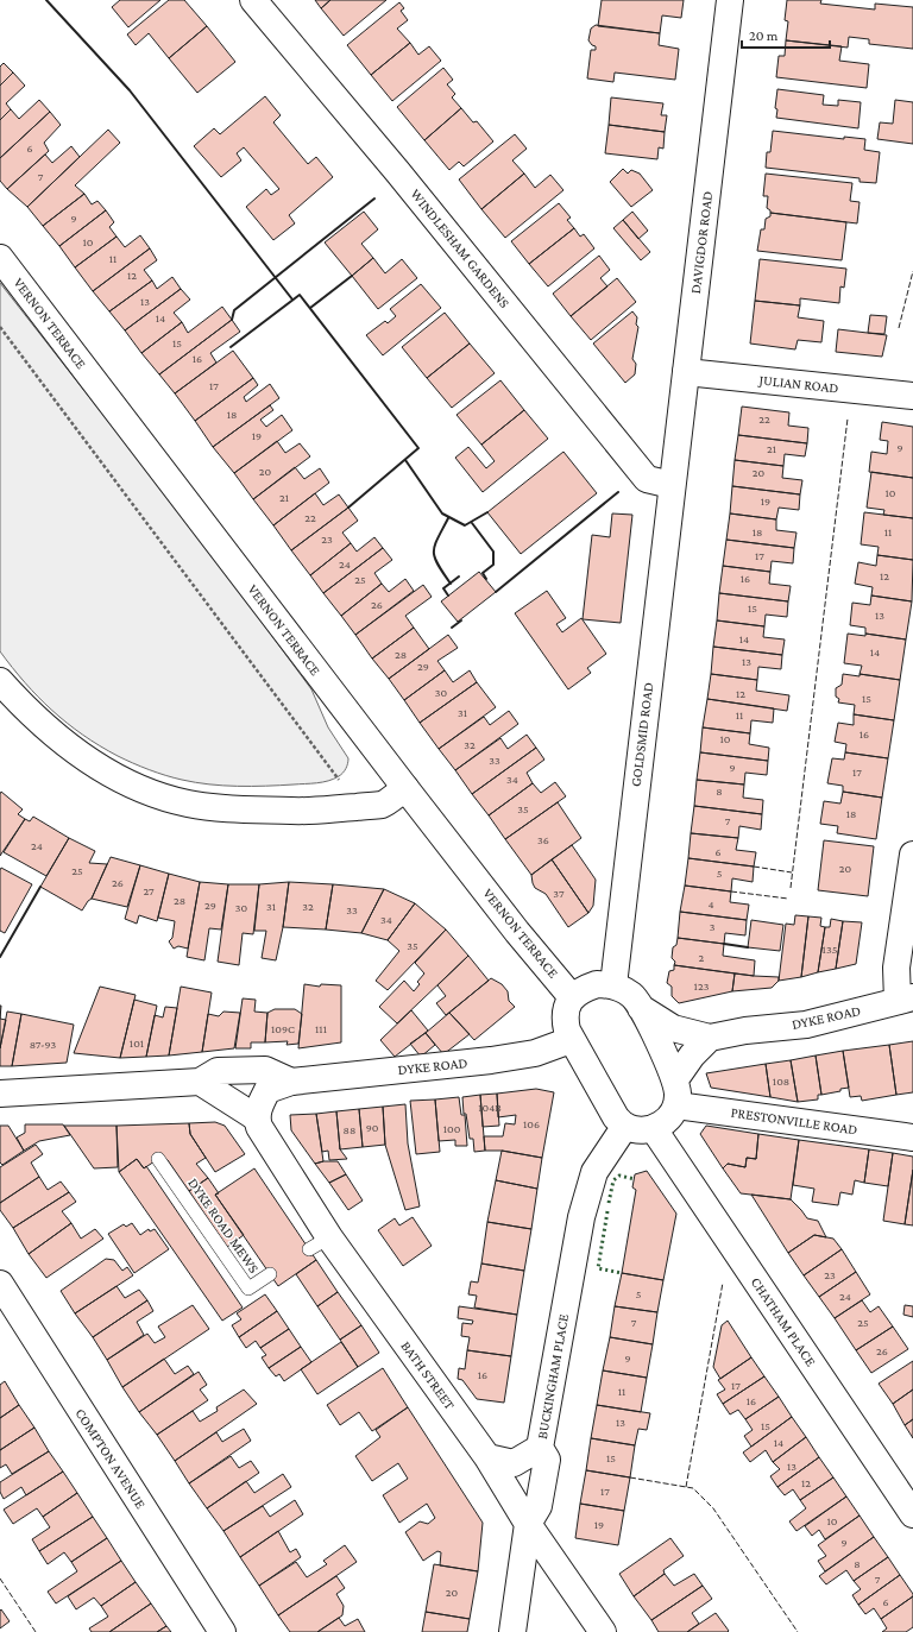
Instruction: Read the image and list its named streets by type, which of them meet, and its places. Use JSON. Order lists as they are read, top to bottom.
{
  "streets": {
    "main road": [
      "DAVIGDOR ROAD",
      "WINDLESHAM GARDENS",
      "VERNON TERRACE",
      "JULIAN ROAD",
      "GOLDSMID ROAD",
      "DYKE ROAD",
      "PRESTONVILLE ROAD",
      "CHATHAM PLACE",
      "BATH STREET",
      "BUCKINGHAM PLACE",
      "COMPTON AVENUE"
    ],
    "lane": ["DYKE ROAD MEWS"]
  },
  "crossings": [
    ["DAVIGDOR ROAD", "WINDLESHAM GARDENS"],
    ["DAVIGDOR ROAD", "JULIAN ROAD"],
    ["DAVIGDOR ROAD", "GOLDSMID ROAD"],
    ["WINDLESHAM GARDENS", "GOLDSMID ROAD"],
    ["GOLDSMID ROAD", "DYKE ROAD"],
    ["DYKE ROAD", "PRESTONVILLE ROAD"],
    ["DYKE ROAD", "BATH STREET"],
    ["BATH STREET", "BUCKINGHAM PLACE"]
  ],
  "house_numbers": [
    "6",
    "7",
    "9",
    "10",
    "11",
    "12",
    "13",
    "14",
    "15",
    "16",
    "17",
    "18",
    "22",
    "19",
    "9",
    "21",
    "20",
    "20",
    "10",
    "21",
    "19",
    "22",
    "18",
    "11",
    "23",
    "17",
    "24",
    "12",
    "16",
    "25",
    "26",
    "15",
    "13",
    "14",
    "14",
    "28",
    "13",
    "29",
    "30",
    "12",
    "15",
    "31",
    "11",
    "16",
    "10",
    "32",
    "33",
    "9",
    "17",
    "34",
    "8",
    "35",
    "18",
    "7",
    "36",
    "24",
    "6",
    "20",
    "25",
    "5",
    "26",
    "27",
    "37",
    "28",
    "4",
    "29",
    "31",
    "32",
    "30",
    "33",
    "34",
    "3",
    "35",
    "135",
    "2",
    "123",
    "109C",
    "111",
    "101",
    "87-93",
    "108",
    "104B",
    "106",
    "90",
    "100",
    "88",
    "23",
    "5",
    "24",
    "7",
    "25",
    "26",
    "9",
    "16",
    "17",
    "11",
    "16",
    "13",
    "15",
    "14",
    "15",
    "13",
    "12",
    "17",
    "10",
    "19",
    "9",
    "8",
    "7",
    "20",
    "6"
  ],
  "scale_bar": "20 m"
}
